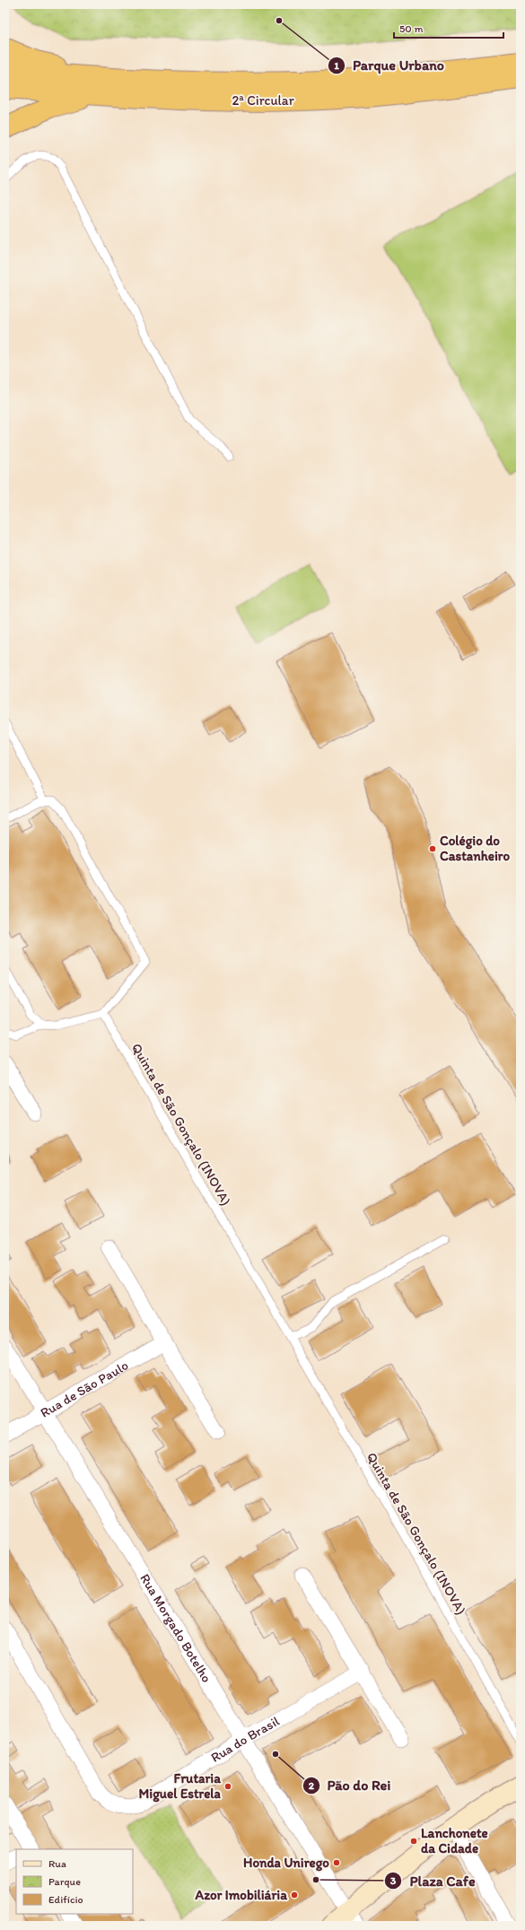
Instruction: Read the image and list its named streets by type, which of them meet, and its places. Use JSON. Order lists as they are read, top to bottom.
{
  "streets": {
    "highway": ["2ª Circular"],
    "street": ["Rua de São Paulo", "Rua Morgado Botelho", "Rua do Brasil"],
    "lane": ["Quinta de São Gonçalo (INOVA)"]
  },
  "crossings": [
    ["Rua de São Paulo", "Rua Morgado Botelho"],
    ["Rua Morgado Botelho", "Rua do Brasil"]
  ],
  "places": [
    "Parque Urbano",
    "Colégio do Castanheiro",
    "Pão do Rei",
    "Frutaria Miguel Estrela",
    "Lanchonete da Cidade",
    "Honda Unirego",
    "Plaza Cafe",
    "Azor Imobiliária"
  ],
  "legend": ["Rua", "Parque", "Edifício"],
  "scale_bar": "50 m"
}
